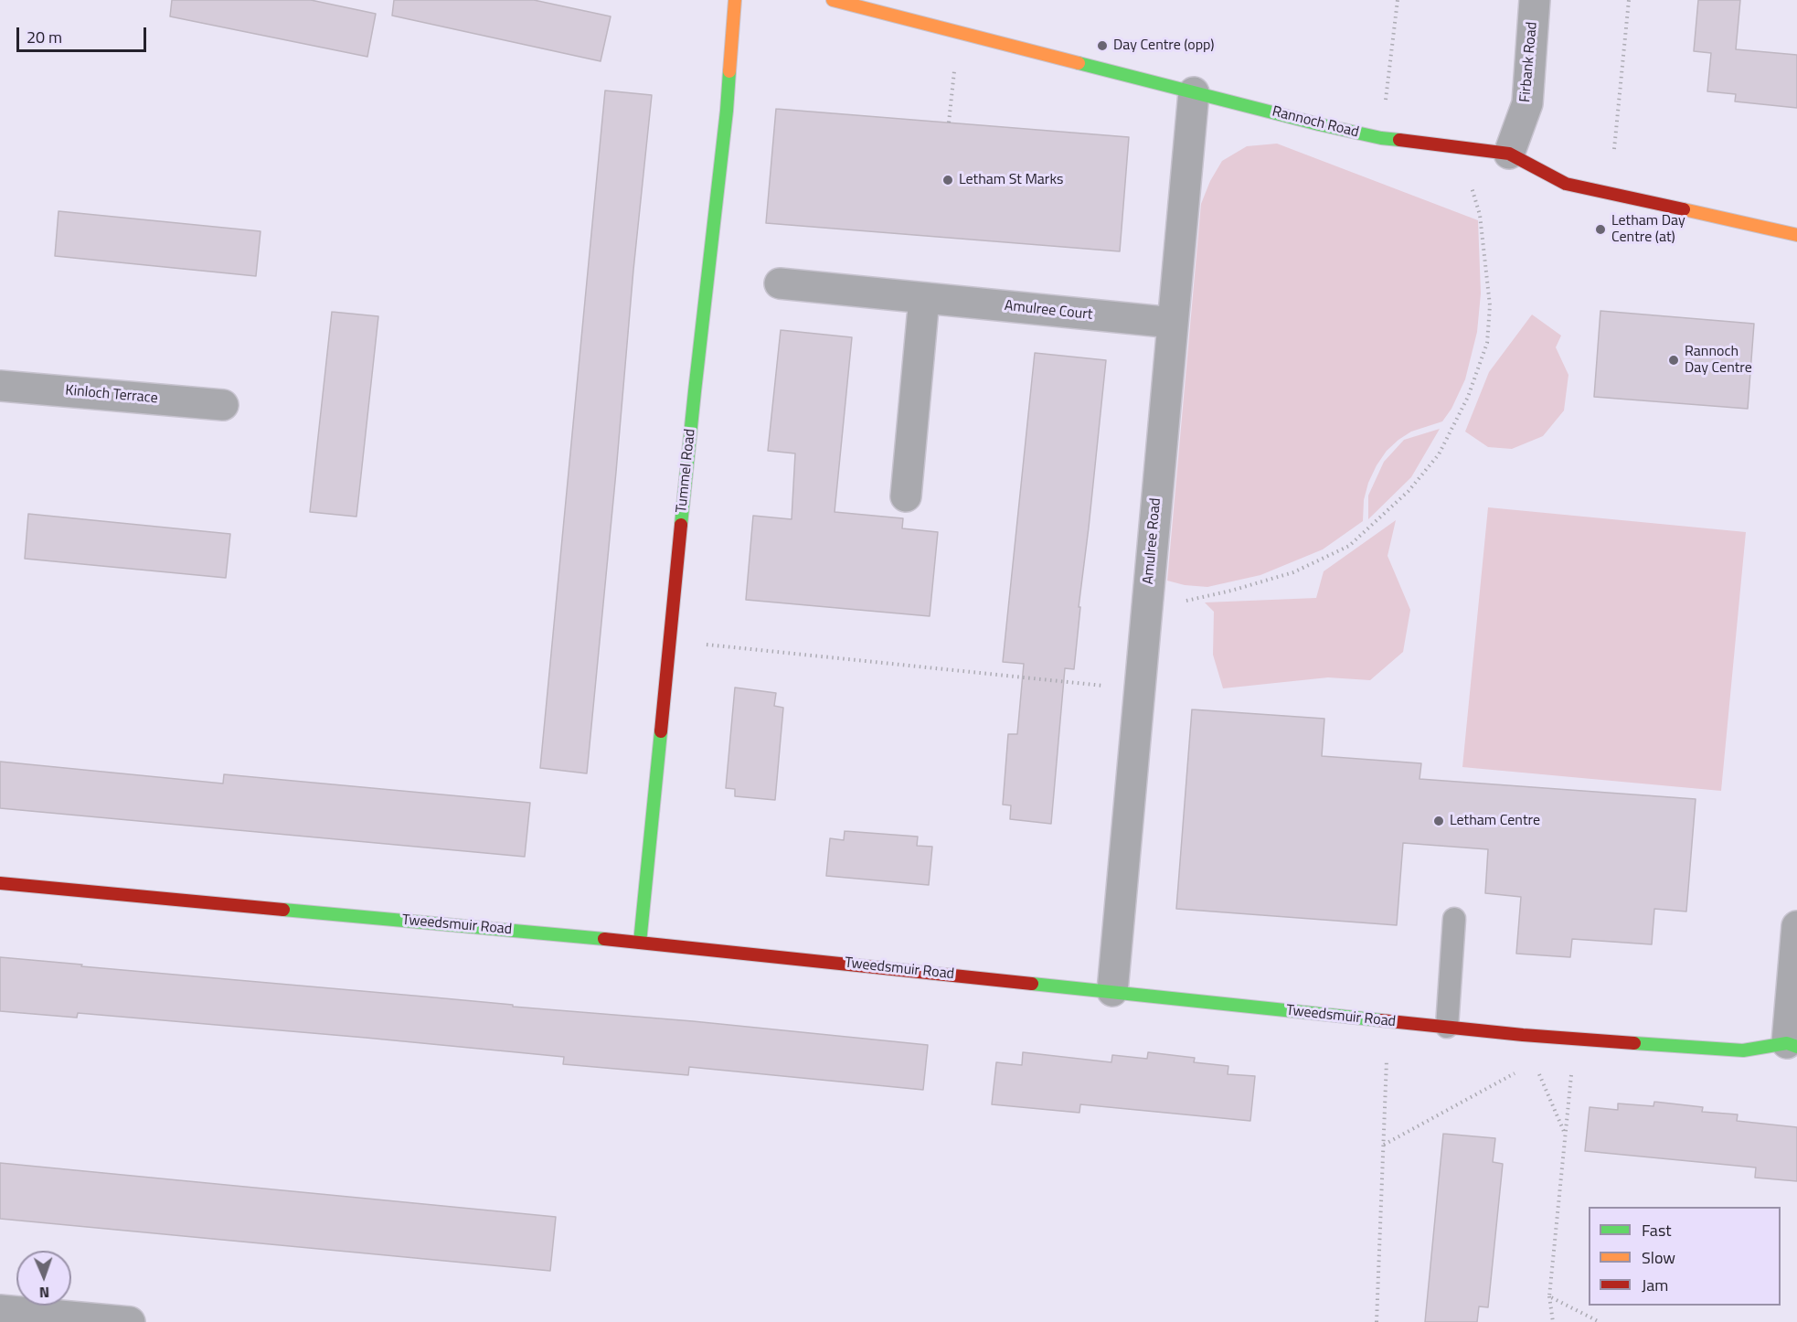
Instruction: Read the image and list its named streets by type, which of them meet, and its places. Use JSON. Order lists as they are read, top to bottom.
{
  "streets": {
    "street": [
      "Firbank Road",
      "Rannoch Road",
      "Amulree Court",
      "Kinloch Terrace",
      "Tummel Road",
      "Amulree Road",
      "Tweedsmuir Road"
    ]
  },
  "crossings": [
    ["Firbank Road", "Rannoch Road"],
    ["Rannoch Road", "Amulree Road"],
    ["Amulree Court", "Amulree Road"],
    ["Tummel Road", "Tweedsmuir Road"],
    ["Amulree Road", "Tweedsmuir Road"]
  ],
  "places": [
    "Day Centre (opp)",
    "Letham St Marks",
    "Letham Day Centre (at)",
    "Rannoch Day Centre",
    "Letham Centre"
  ],
  "legend": ["Fast", "Slow", "Jam"],
  "scale_bar": "20 m",
  "north": "bottom"
}
